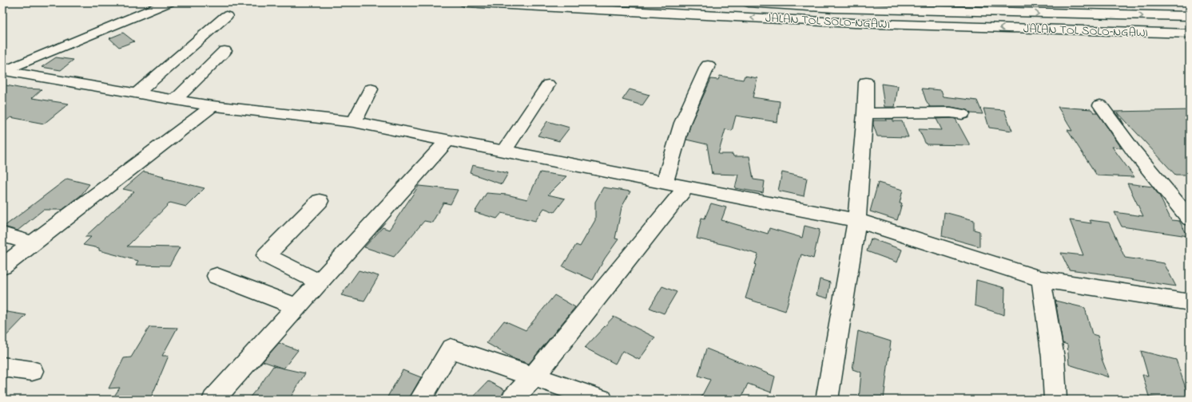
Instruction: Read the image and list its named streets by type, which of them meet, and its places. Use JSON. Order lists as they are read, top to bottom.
{
  "streets": {
    "main road": ["JALAN TOL SOLO–NGAWI"]
  }
}
